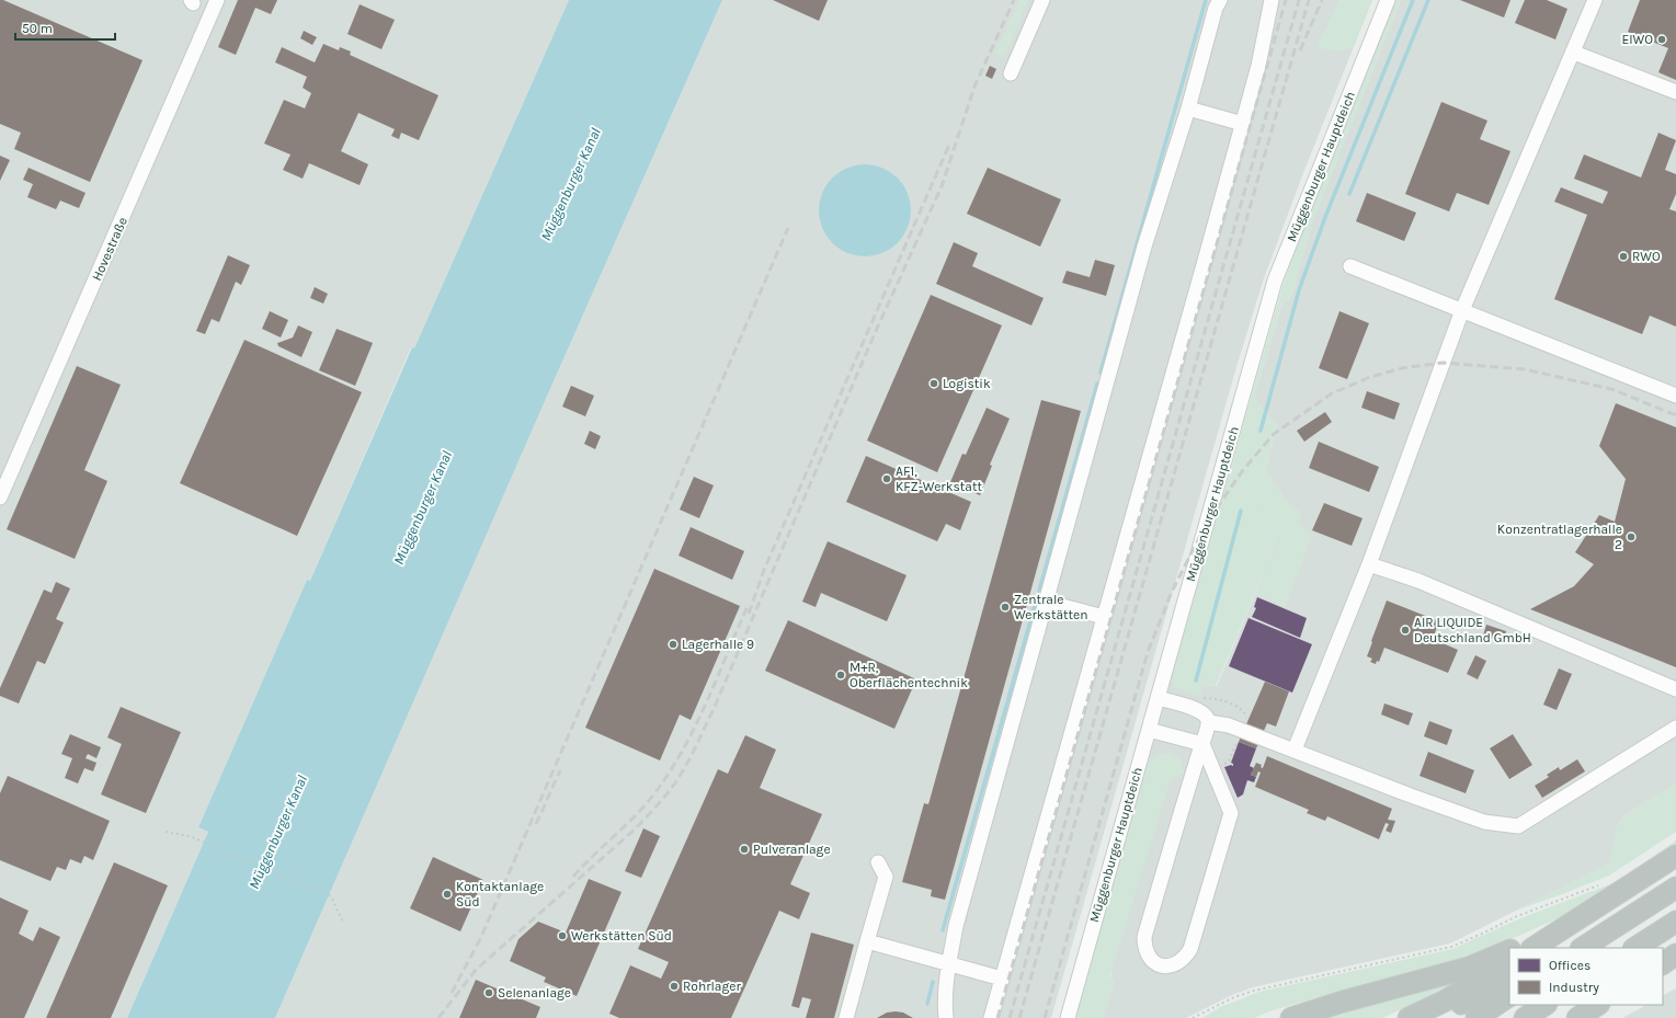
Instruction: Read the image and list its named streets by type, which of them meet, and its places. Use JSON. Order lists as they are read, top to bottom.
{
  "streets": {
    "street": ["Müggenburger Hauptdeich", "Hovestraße"]
  },
  "water": ["Müggenburger Kanal"],
  "places": [
    "ElWO",
    "RWO",
    "Logistik",
    "AF1, KFZ-Werkstatt",
    "Konzentratlagerhalle 2",
    "Zentrale Werkstätten",
    "AIR LIQUIDE Deutschland GmbH",
    "Lagerhalle 9",
    "M+R, Oberflächentechnik",
    "Pulveranlage",
    "Kontaktanlage Süd",
    "Werkstätten Süd",
    "Rohrlager",
    "Selenanlage"
  ],
  "legend": ["Offices", "Industry"],
  "scale_bar": "50 m"
}
